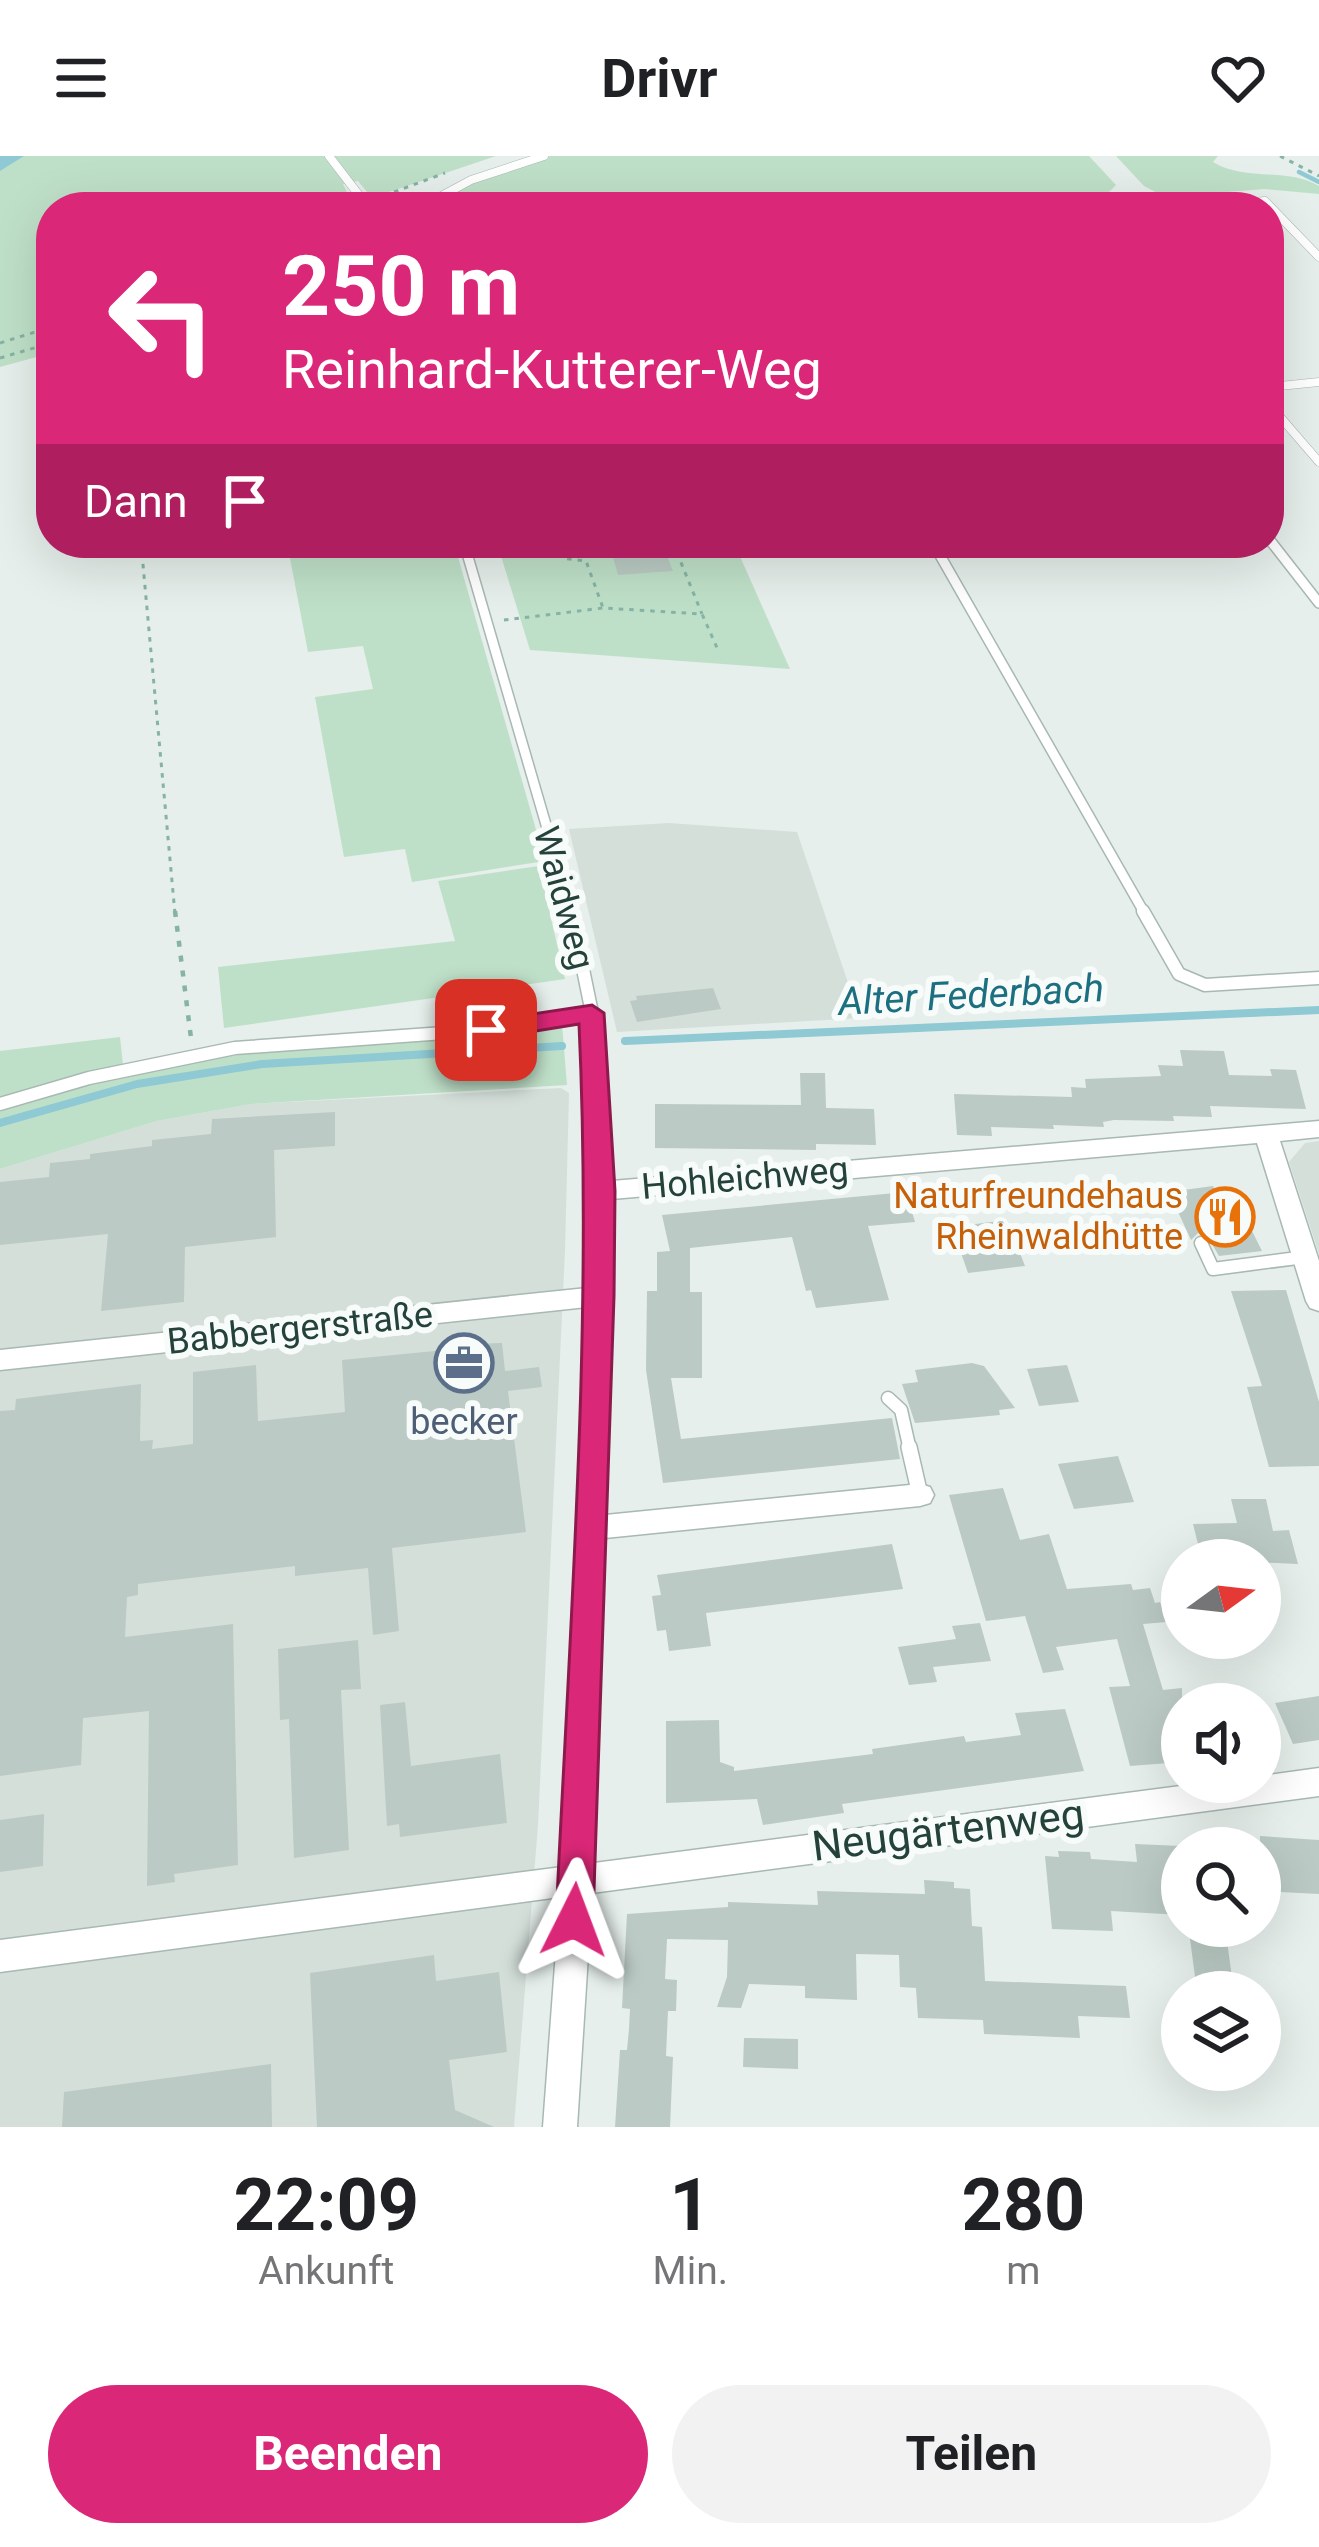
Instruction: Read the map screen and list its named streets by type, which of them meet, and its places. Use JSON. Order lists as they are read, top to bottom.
{
  "streets": {
    "street": [
      "Waidweg",
      "Hohleichweg",
      "Babbergerstraße",
      "Neugärtenweg"
    ]
  },
  "crossings": [
    ["Waidweg", "Hohleichweg"],
    ["Waidweg", "Babbergerstraße"],
    ["Waidweg", "Neugärtenweg"]
  ],
  "water": ["Alter Federbach"],
  "places": {
    "restaurant": ["Naturfreundehaus Rheinwaldhütte"],
    "office": ["becker"]
  },
  "north": "right",
  "page": {
    "header": "Drivr",
    "turn": ["250 m", "Reinhard-Kutterer-Weg"],
    "then": "Dann",
    "eta": [
      "22:09",
      "Ankunft",
      "1",
      "Min.",
      "280",
      "m"
    ],
    "buttons": ["Beenden", "Teilen"]
  }
}
